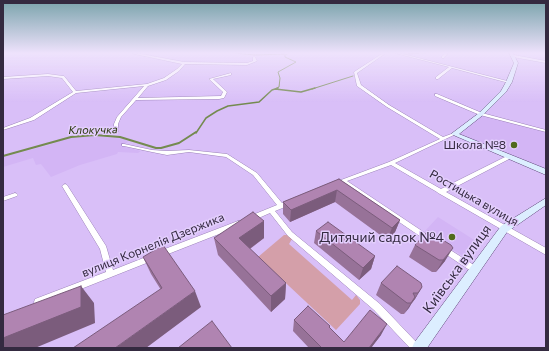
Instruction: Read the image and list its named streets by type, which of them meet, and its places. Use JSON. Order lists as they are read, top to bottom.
{
  "streets": {
    "street": ["Ростицька вулиця", "вулиця Корнелія Дзержика", "Київська вулиця"]
  },
  "crossings": [
    ["Ростицька вулиця", "Київська вулиця"]
  ],
  "water": ["Клокучка"],
  "places": ["Школа №8", "Дитячий садок №4"]
}
